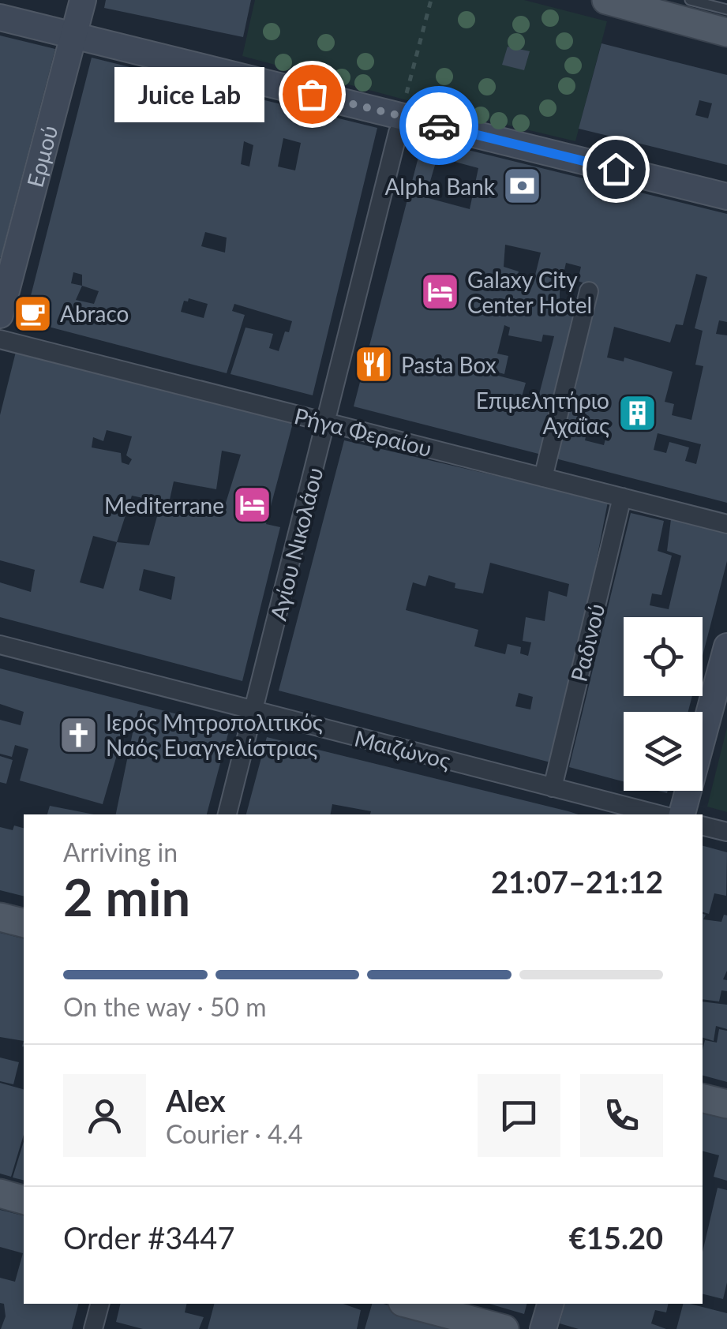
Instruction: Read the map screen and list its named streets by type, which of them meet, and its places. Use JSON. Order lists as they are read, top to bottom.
{
  "streets": {
    "main road": ["Ερμού"],
    "street": [
      "Ρήγα Φεραίου",
      "Αγίου Νικολάου",
      "Ραδινού",
      "Μαιζώνος"
    ]
  },
  "crossings": [
    ["Ρήγα Φεραίου", "Αγίου Νικολάου"],
    ["Ρήγα Φεραίου", "Ραδινού"],
    ["Αγίου Νικολάου", "Μαιζώνος"],
    ["Ραδινού", "Μαιζώνος"]
  ],
  "places": {
    "other": ["Juice Lab"],
    "bank": ["Alpha Bank"],
    "hotel": ["Galaxy City Center Hotel", "Mediterrane"],
    "cafe": ["Abraco"],
    "restaurant": ["Pasta Box"],
    "building": ["Επιμελητήριο Αχαΐας"],
    "church": ["Ιερός Μητροπολιτικός Ναός Ευαγγελίστριας"]
  },
  "page": {
    "bubble": "Juice Lab",
    "heading": ["2 min", "Arriving in", "21:07–21:12"],
    "panel": [
      "Alex",
      "Courier · 4.4",
      "Order #3447",
      "€15.20"
    ],
    "bar": "On the way · 50 m"
  }
}
